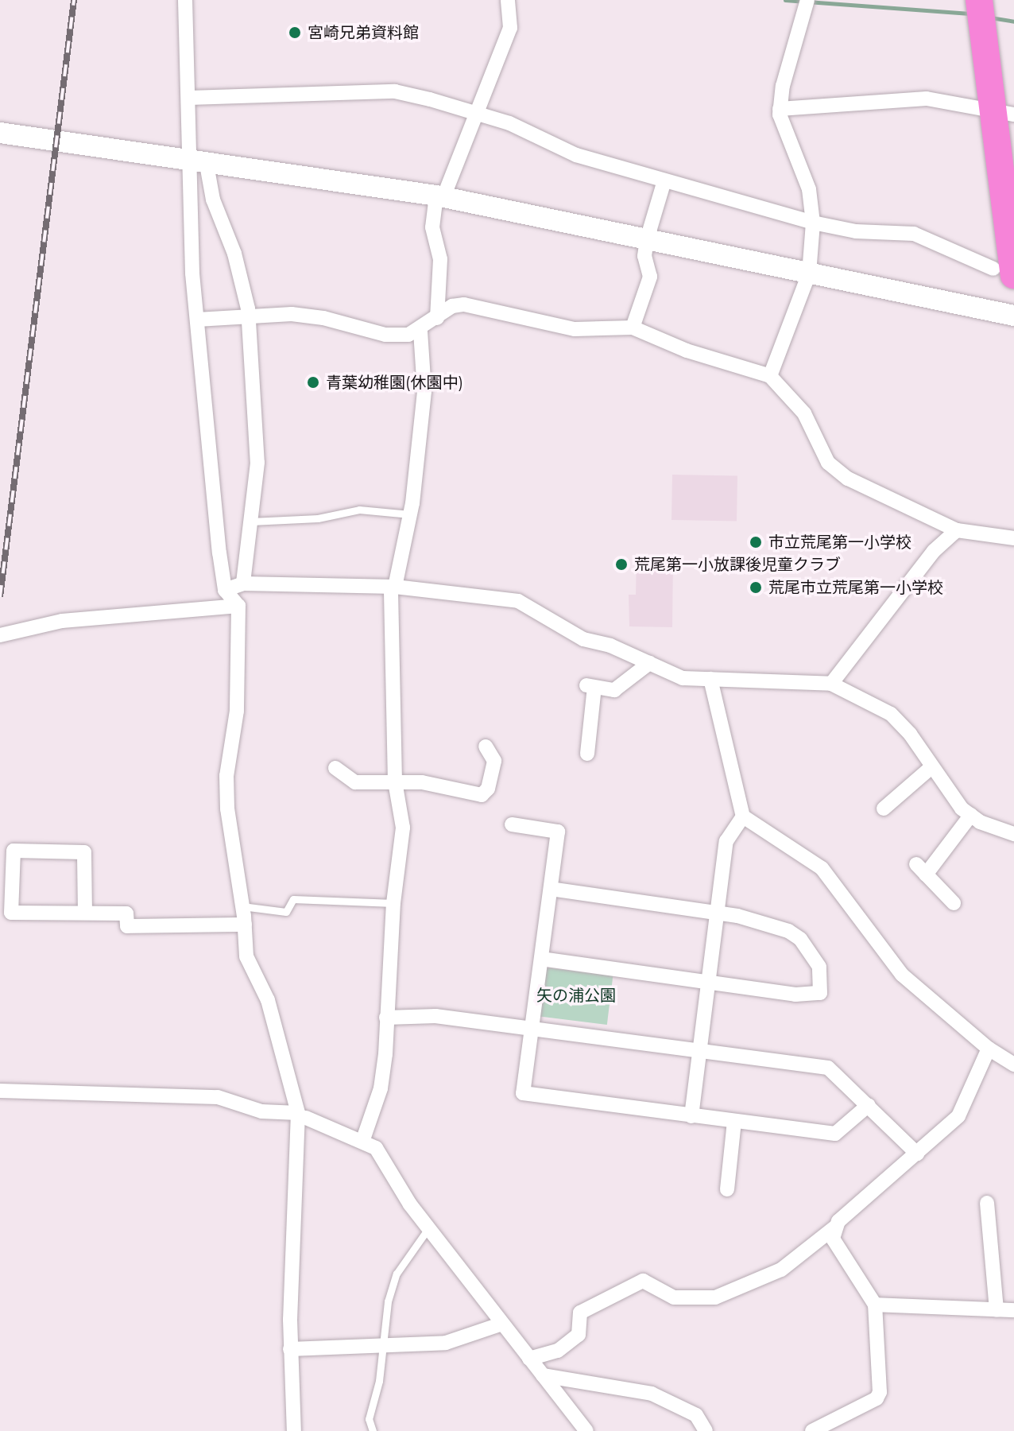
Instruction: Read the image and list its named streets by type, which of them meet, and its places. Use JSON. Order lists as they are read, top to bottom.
{
  "parks": ["矢の浦公園"],
  "places": [
    "宮崎兄弟資料館",
    "青葉幼稚園(休園中)",
    "市立荒尾第一小学校",
    "荒尾第一小放課後児童クラブ",
    "荒尾市立荒尾第一小学校"
  ]
}
